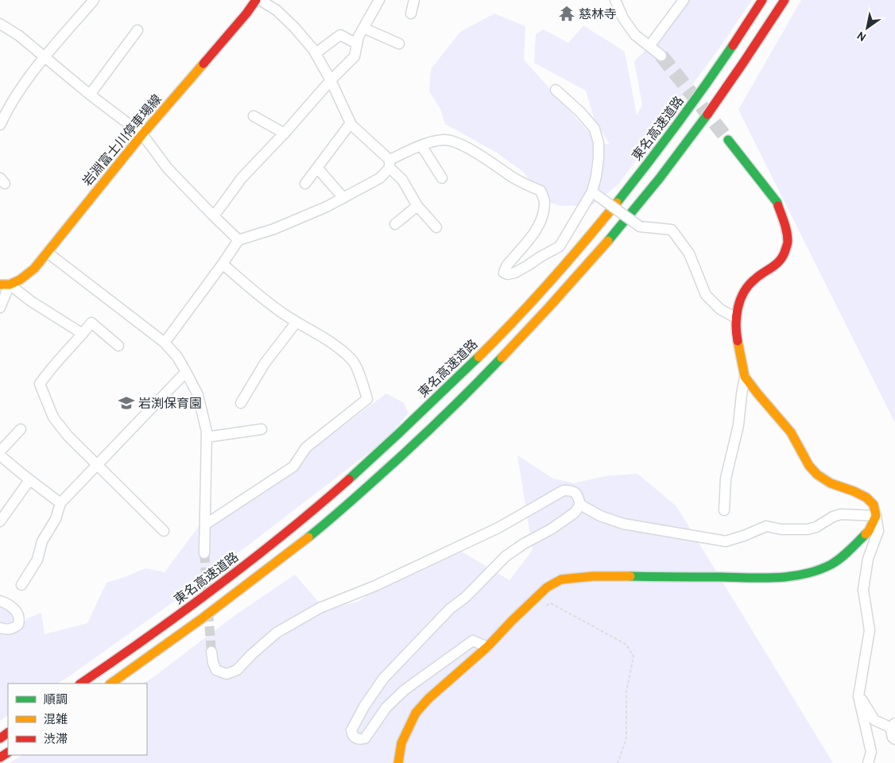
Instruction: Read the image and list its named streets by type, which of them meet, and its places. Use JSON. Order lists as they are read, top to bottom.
{
  "streets": {
    "main road": ["東名高速道路", "岩淵富士川停車場線"]
  },
  "places": {
    "temple": ["慈林寺"],
    "school or university": ["岩渕保育園"]
  },
  "legend": ["順調", "混雑", "渋滞"],
  "north": "bottom left"
}
